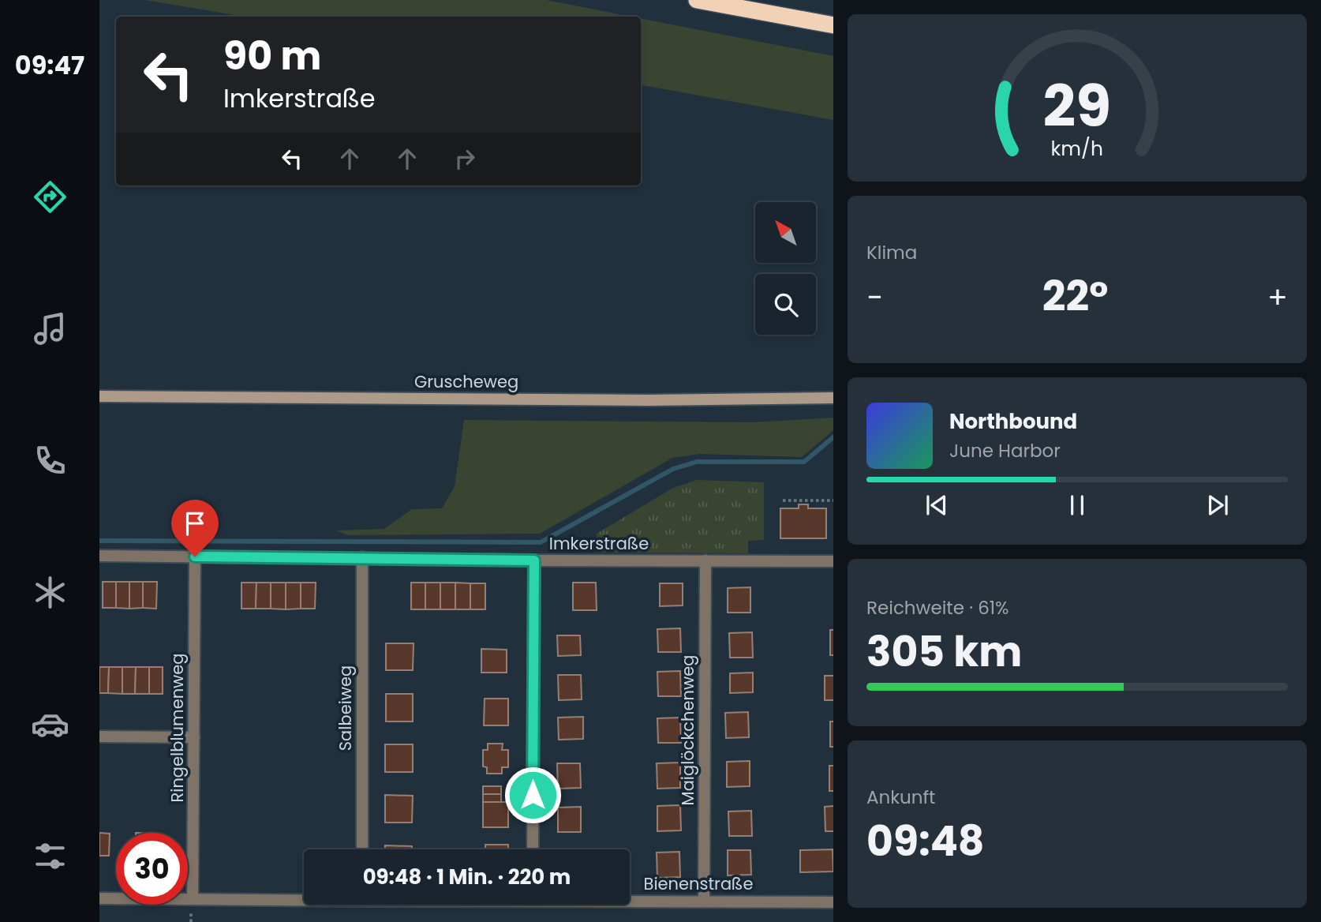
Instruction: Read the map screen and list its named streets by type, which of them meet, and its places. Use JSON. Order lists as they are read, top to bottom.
{
  "streets": {
    "street": [
      "Gruscheweg",
      "Imkerstraße",
      "Salbeiweg",
      "Ringelblumenweg",
      "Maiglöckchenweg",
      "Bienenstraße"
    ]
  },
  "crossings": [
    ["Imkerstraße", "Salbeiweg"],
    ["Imkerstraße", "Ringelblumenweg"],
    ["Imkerstraße", "Maiglöckchenweg"],
    ["Ringelblumenweg", "Bienenstraße"],
    ["Maiglöckchenweg", "Bienenstraße"]
  ],
  "north": "top left",
  "page": {
    "tabs": "09:47",
    "turn": ["90 m", "Imkerstraße"],
    "tile": [
      "Klima",
      ["Reichweite · 61%", "305 km"],
      ["Ankunft", "09:48"]
    ],
    "heat": ["−", "22°", "+"],
    "song": ["Northbound", "June Harbor"],
    "limit": "30",
    "trip": "09:48 · 1 Min. · 220 m",
    "gauge": ["29", "km/h"]
  }
}
